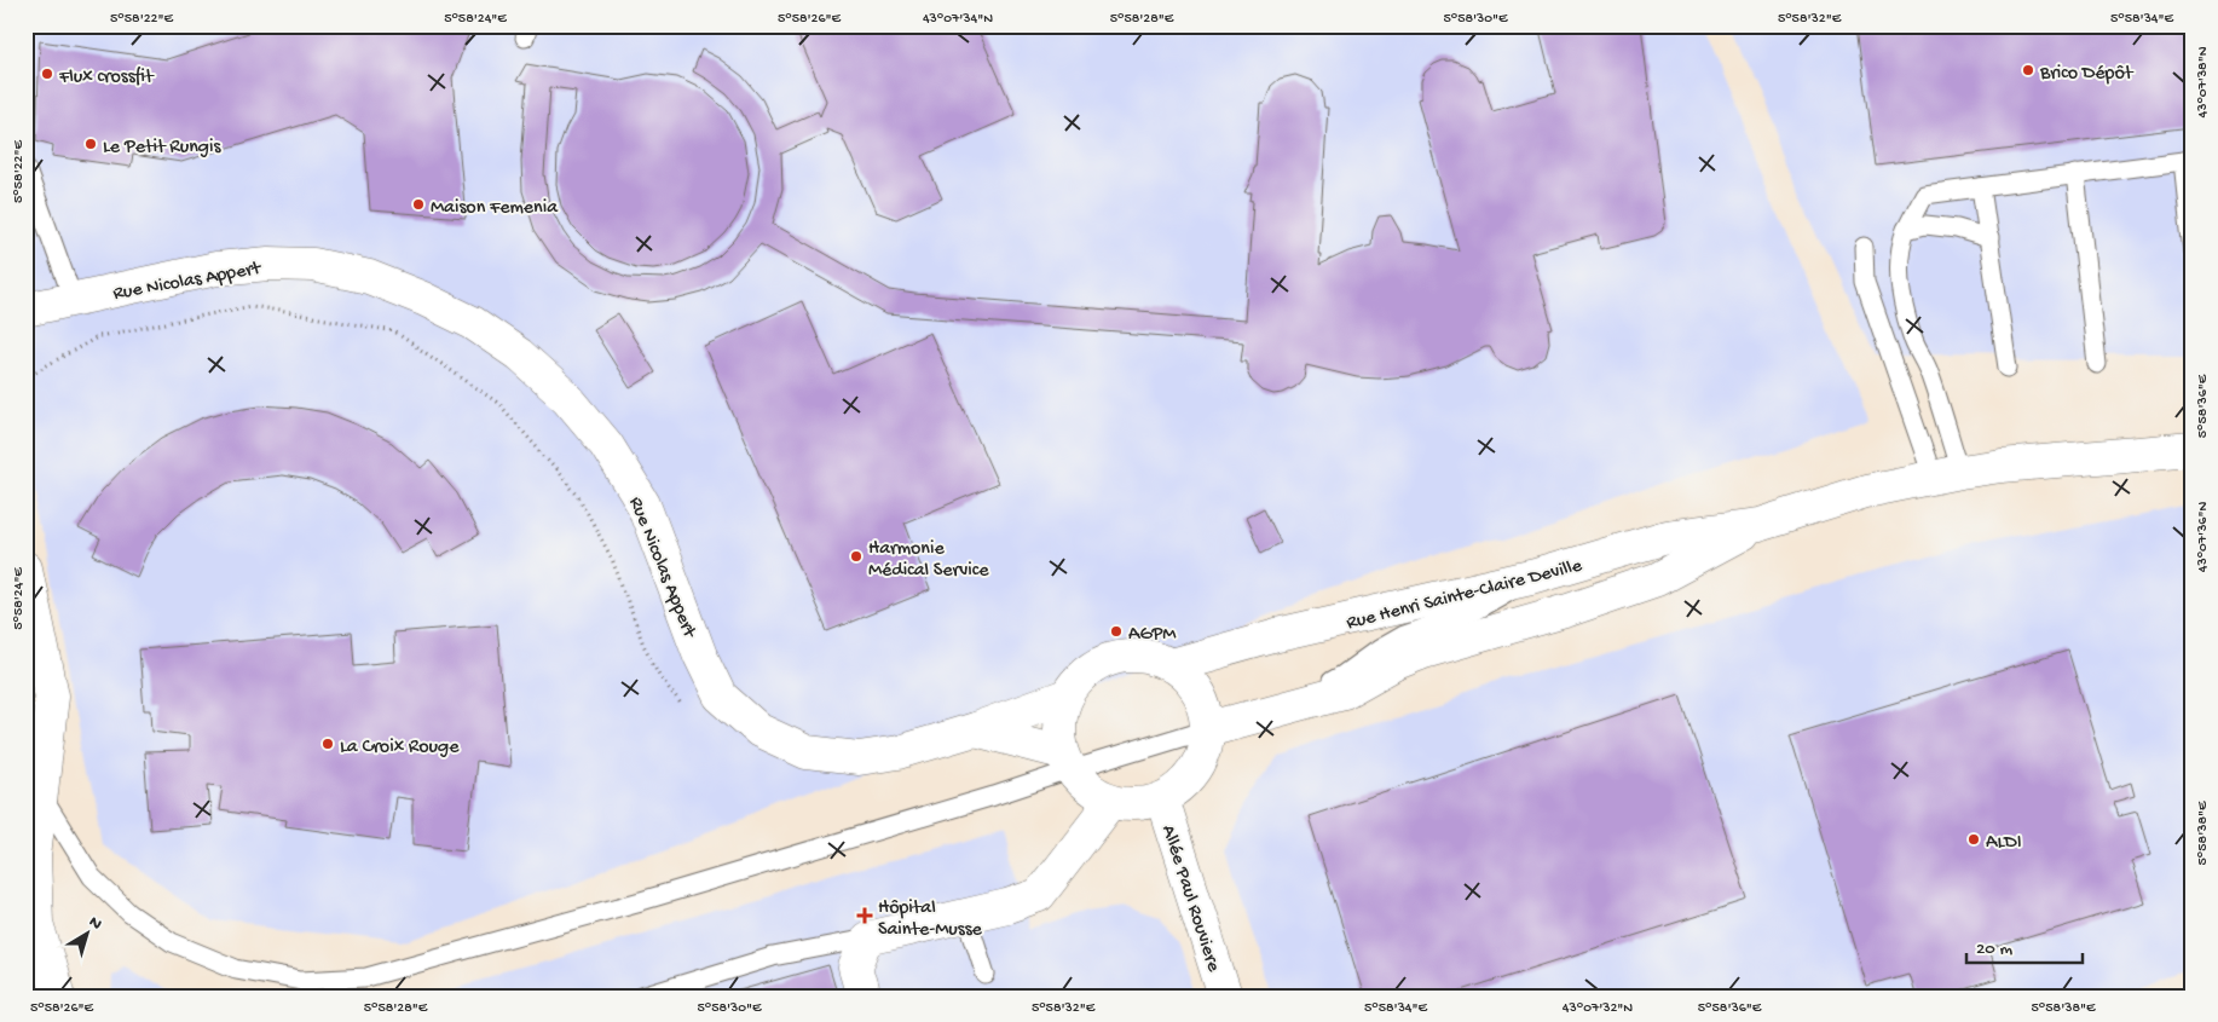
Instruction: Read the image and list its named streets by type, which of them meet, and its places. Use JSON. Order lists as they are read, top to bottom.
{
  "streets": {
    "main road": ["Rue Nicolas Appert", "Rue Henri Sainte-Claire Deville", "Allée Paul Rouviere"]
  },
  "places": {
    "other": [
      "Brico Dépôt",
      "Flux crossfit",
      "Le Petit Rungis",
      "Maison Femenia",
      "Harmonie Médical Service",
      "AGPM",
      "La Croix Rouge",
      "ALDI"
    ],
    "health": ["Hôpital Sainte-Musse"]
  },
  "scale_bar": "20 m",
  "north": "top right",
  "coordinates": [
    "5°58'22\"E",
    "5°58'24\"E",
    "5°58'26\"E",
    "43°07'34\"N",
    "5°58'28\"E",
    "5°58'30\"E",
    "5°58'32\"E",
    "5°58'34\"E",
    "43°07'38\"N",
    "5°58'36\"E",
    "43°07'36\"N",
    "5°58'38\"E",
    "43°07'32\"N"
  ]
}
